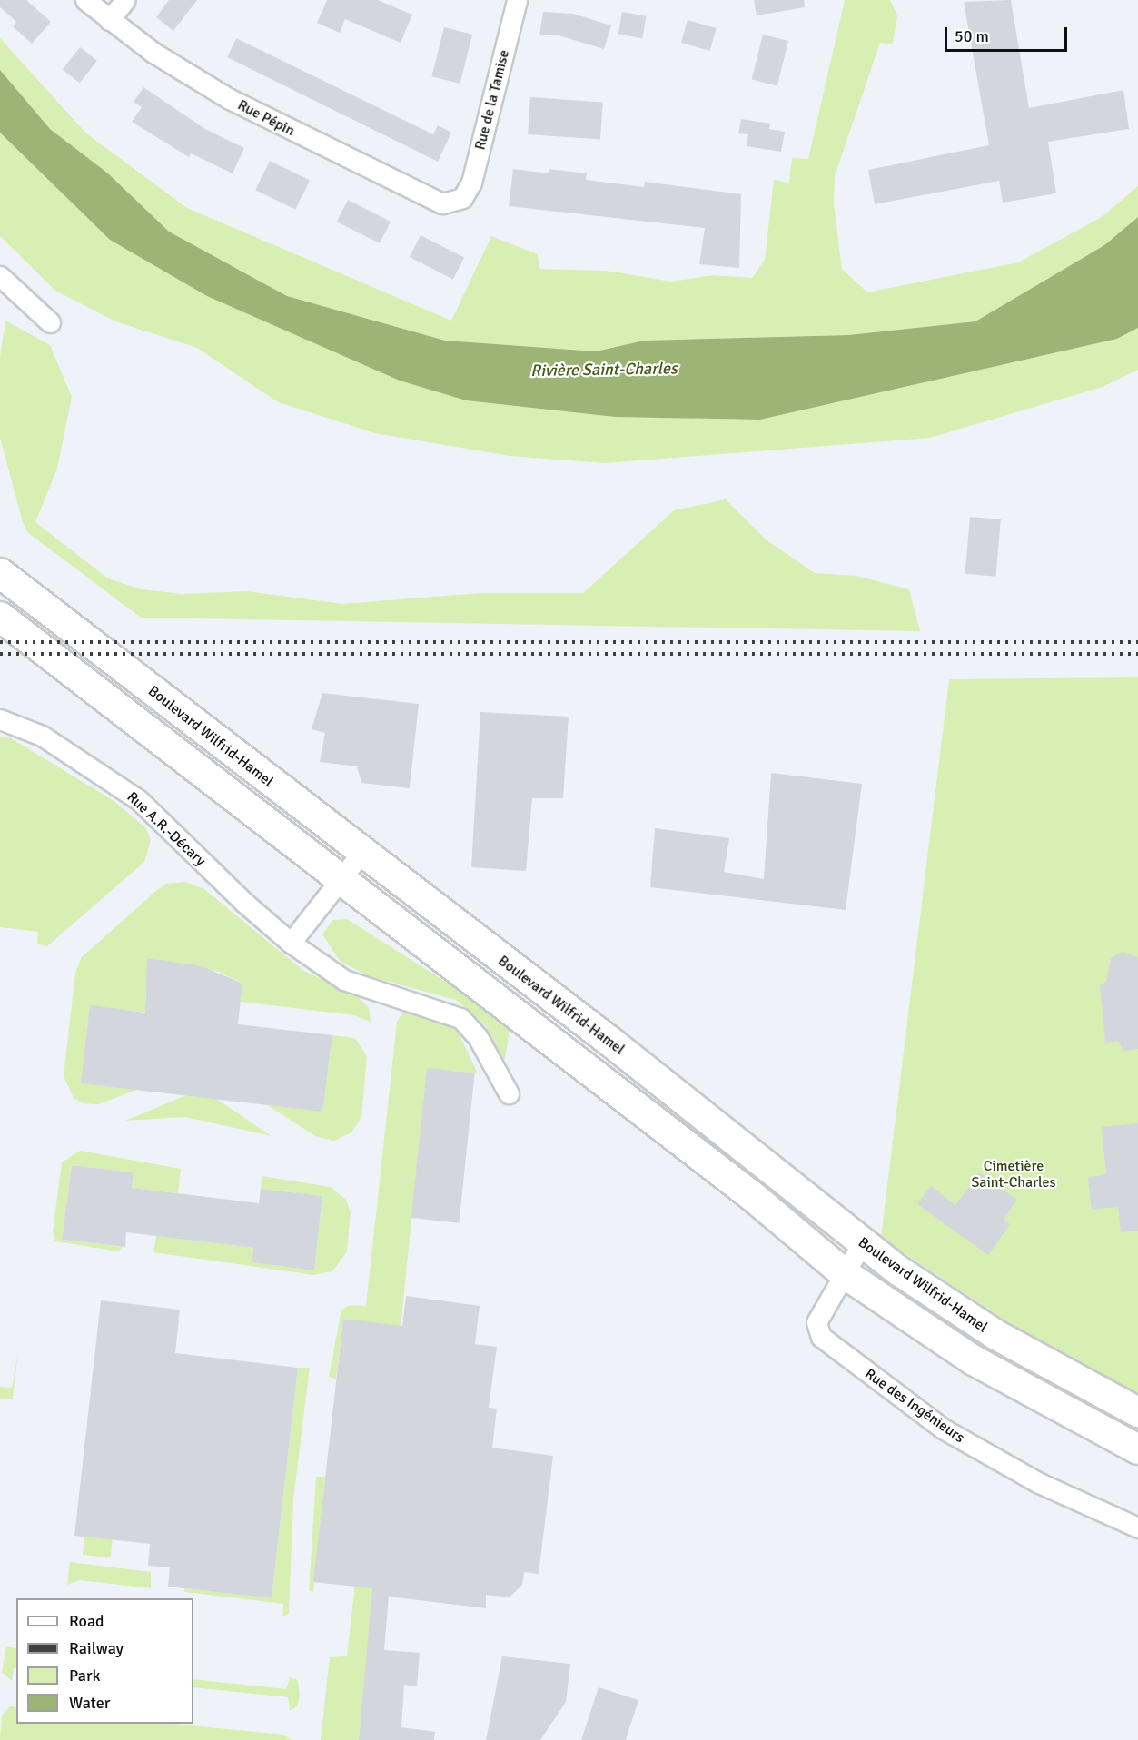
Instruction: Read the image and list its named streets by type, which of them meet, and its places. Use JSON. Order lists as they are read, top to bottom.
{
  "streets": {
    "main road": ["Boulevard Wilfrid-Hamel"],
    "street": [
      "Rue de la Tamise",
      "Rue Pépin",
      "Rue A.R.-Décary",
      "Rue des Ingénieurs"
    ]
  },
  "crossings": [
    ["Rue de la Tamise", "Rue Pépin"],
    ["Boulevard Wilfrid-Hamel", "Rue des Ingénieurs"]
  ],
  "water": ["Rivière Saint-Charles"],
  "parks": ["Cimetière Saint-Charles"],
  "legend": [
    "Road",
    "Railway",
    "Park",
    "Water"
  ],
  "scale_bar": "50 m"
}
